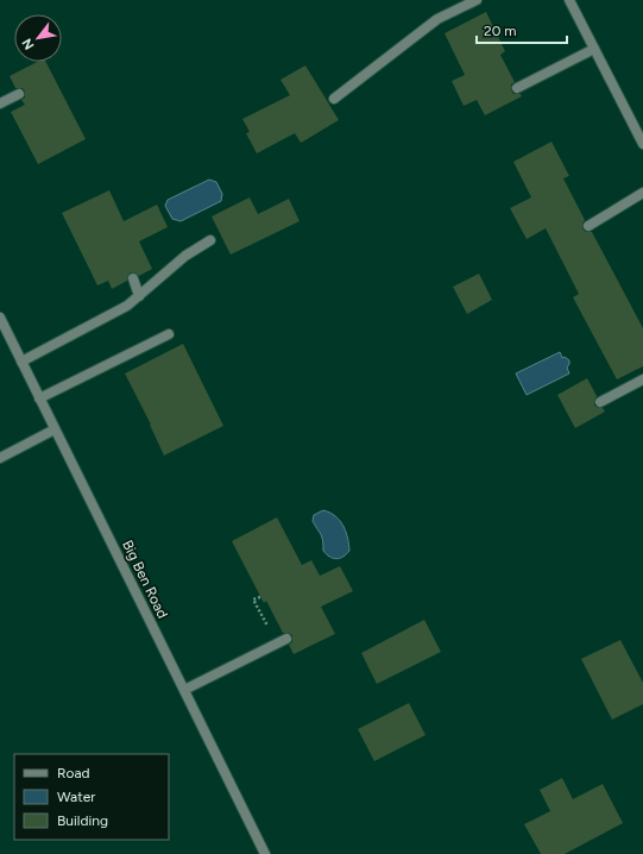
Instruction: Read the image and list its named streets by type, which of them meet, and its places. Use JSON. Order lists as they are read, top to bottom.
{
  "streets": {
    "street": ["Big Ben Road"]
  },
  "legend": ["Road", "Water", "Building"],
  "scale_bar": "20 m",
  "north": "bottom left"
}
